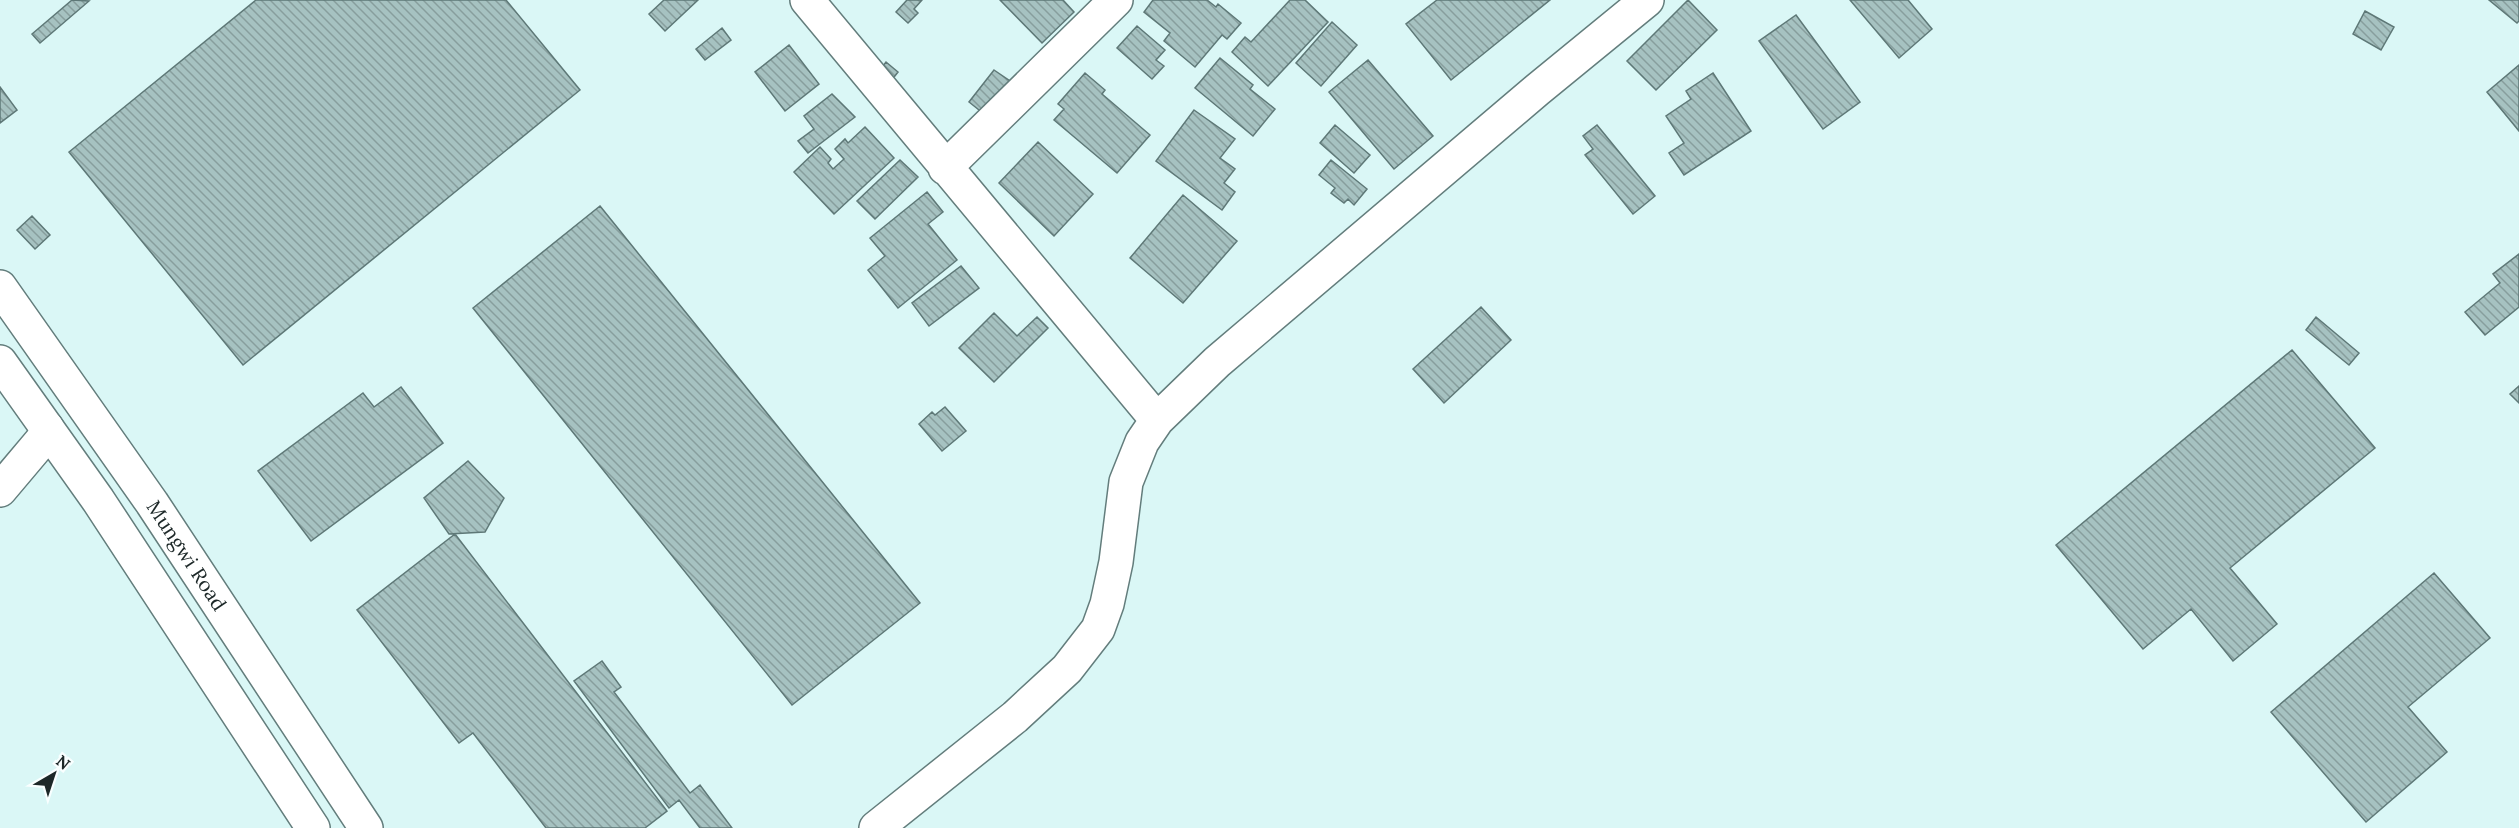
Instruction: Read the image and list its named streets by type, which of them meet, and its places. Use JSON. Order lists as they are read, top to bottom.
{
  "streets": {
    "street": ["Mungwi Road"]
  },
  "north": "top right"
}
